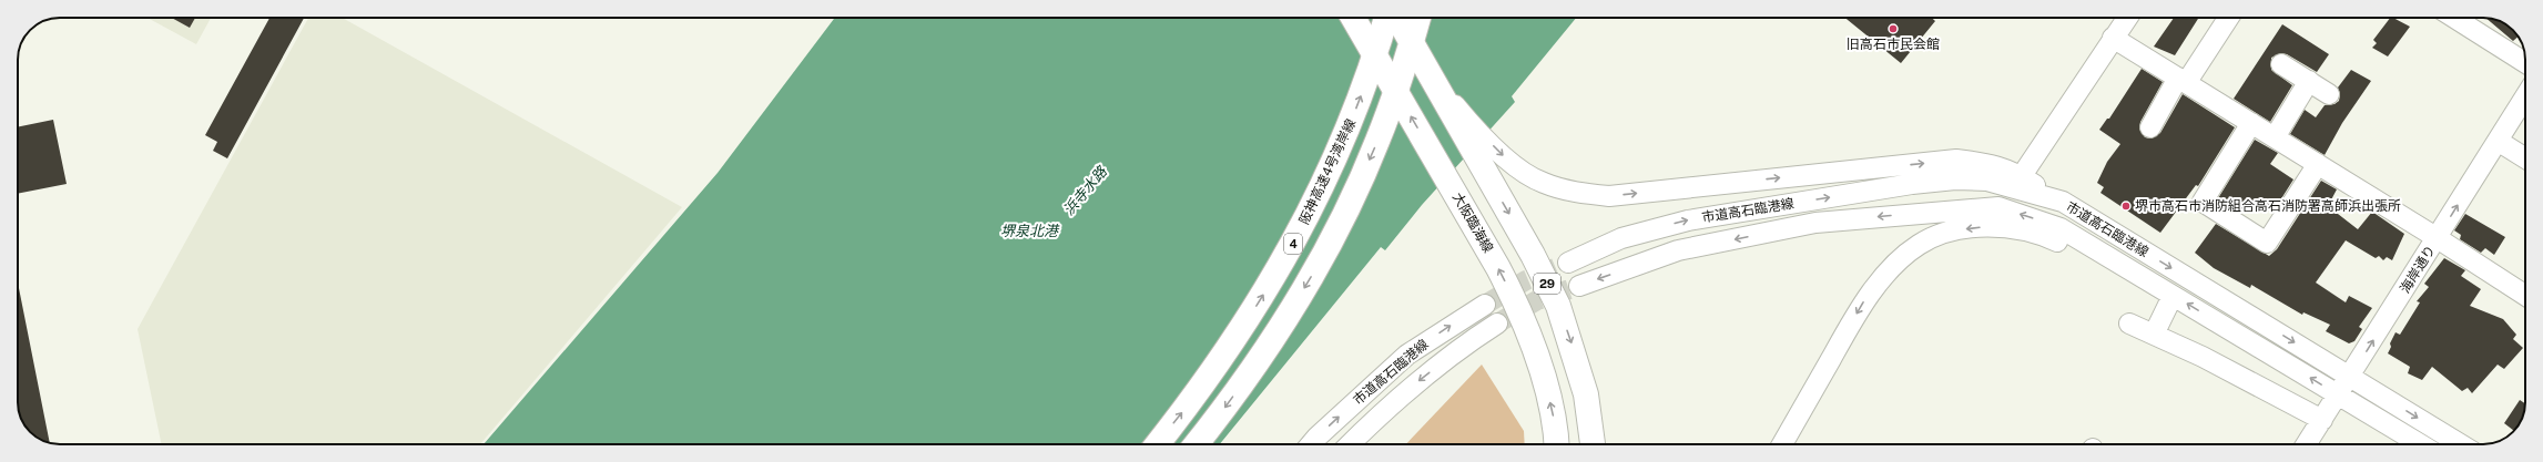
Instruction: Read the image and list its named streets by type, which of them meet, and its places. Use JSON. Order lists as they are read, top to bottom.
{
  "streets": {
    "main road": [
      "阪神高速4号湾岸線",
      "大阪臨海線",
      "4",
      "29"
    ],
    "street": ["市道高石臨港線", "海岸通り"]
  },
  "crossings": [
    ["市道高石臨港線", "海岸通り"]
  ],
  "one_way": ["海岸通り"],
  "water": ["浜寺水路", "堺泉北港"],
  "places": ["旧高石市民会館", "堺市高石市消防組合高石消防署高師浜出張所"]
}
